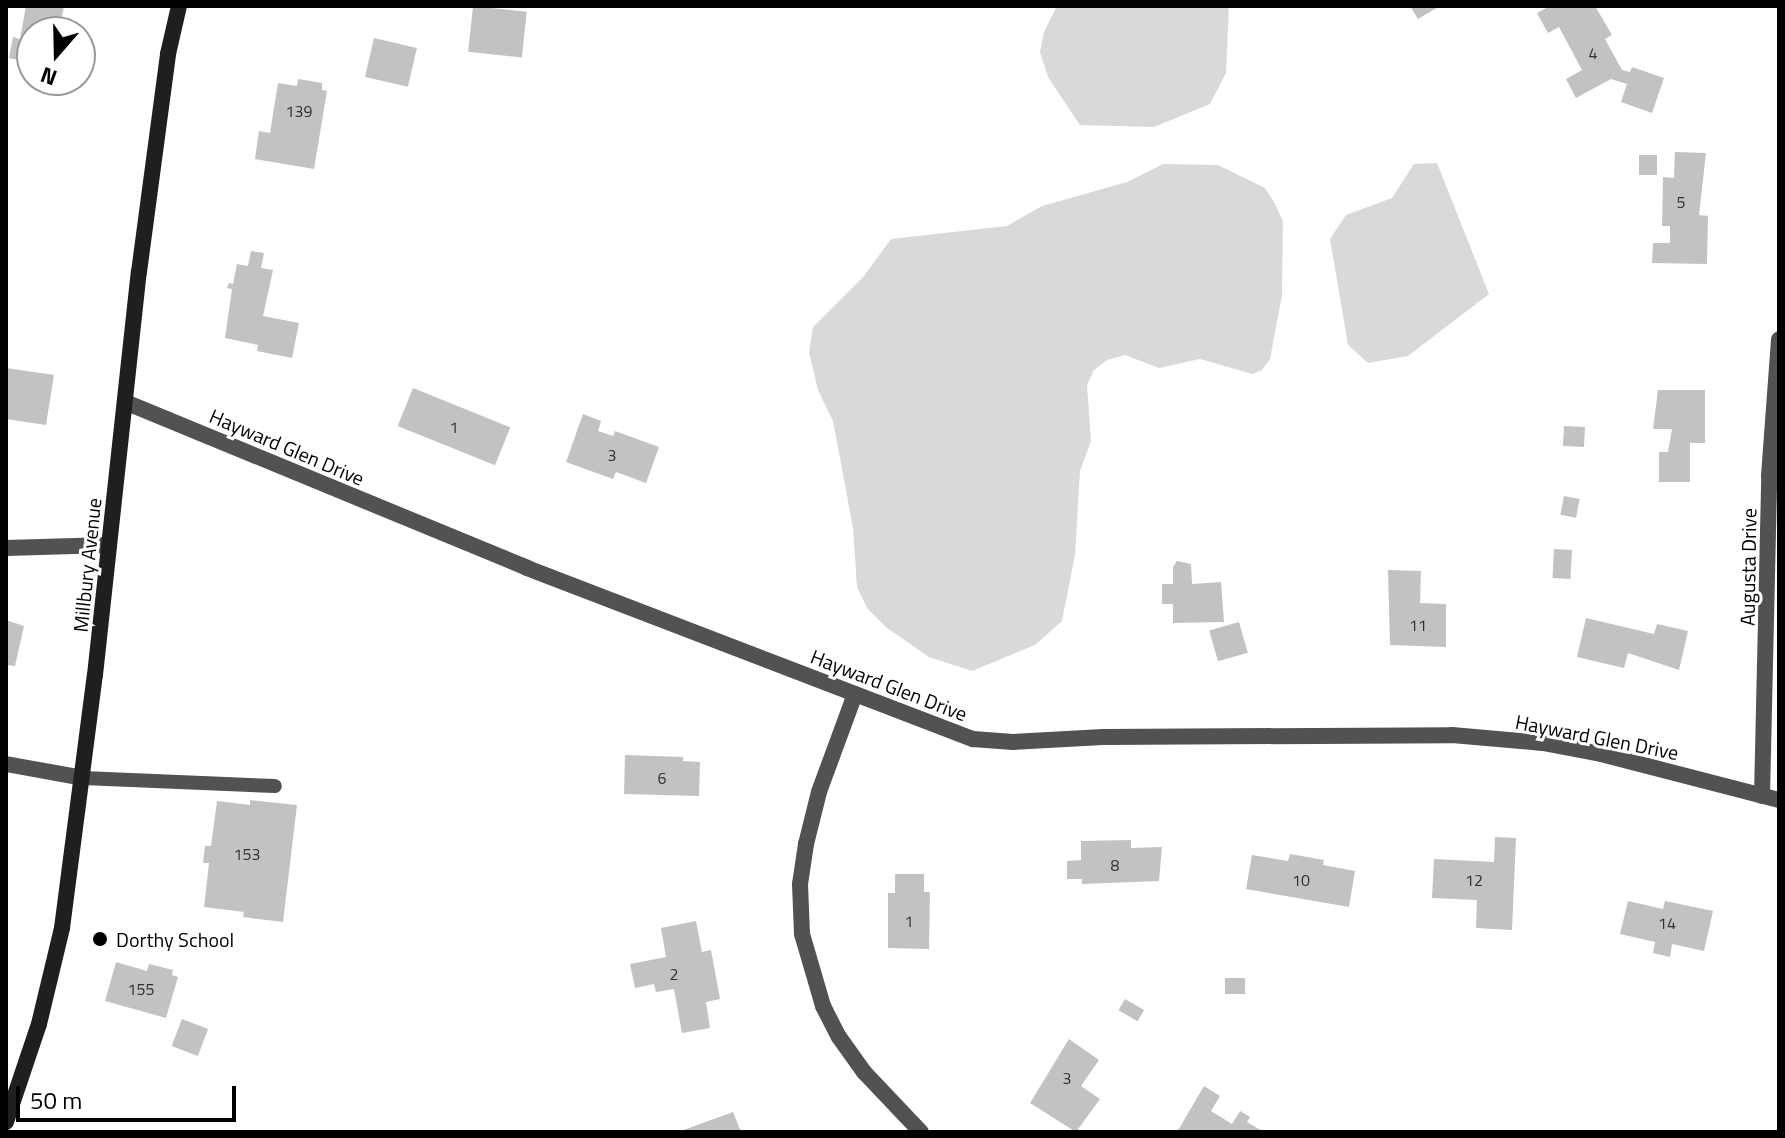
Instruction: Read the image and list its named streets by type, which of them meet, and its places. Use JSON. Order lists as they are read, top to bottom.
{
  "streets": {
    "main road": ["Millbury Avenue"],
    "street": ["Hayward Glen Drive", "Augusta Drive"]
  },
  "crossings": [
    ["Hayward Glen Drive", "Millbury Avenue"],
    ["Hayward Glen Drive", "Augusta Drive"]
  ],
  "places": ["Dorthy School"],
  "house_numbers": [
    "4",
    "139",
    "5",
    "1",
    "3",
    "11",
    "6",
    "153",
    "8",
    "10",
    "12",
    "1",
    "14",
    "2",
    "155",
    "3"
  ],
  "scale_bar": "50 m",
  "north": "bottom"
}
